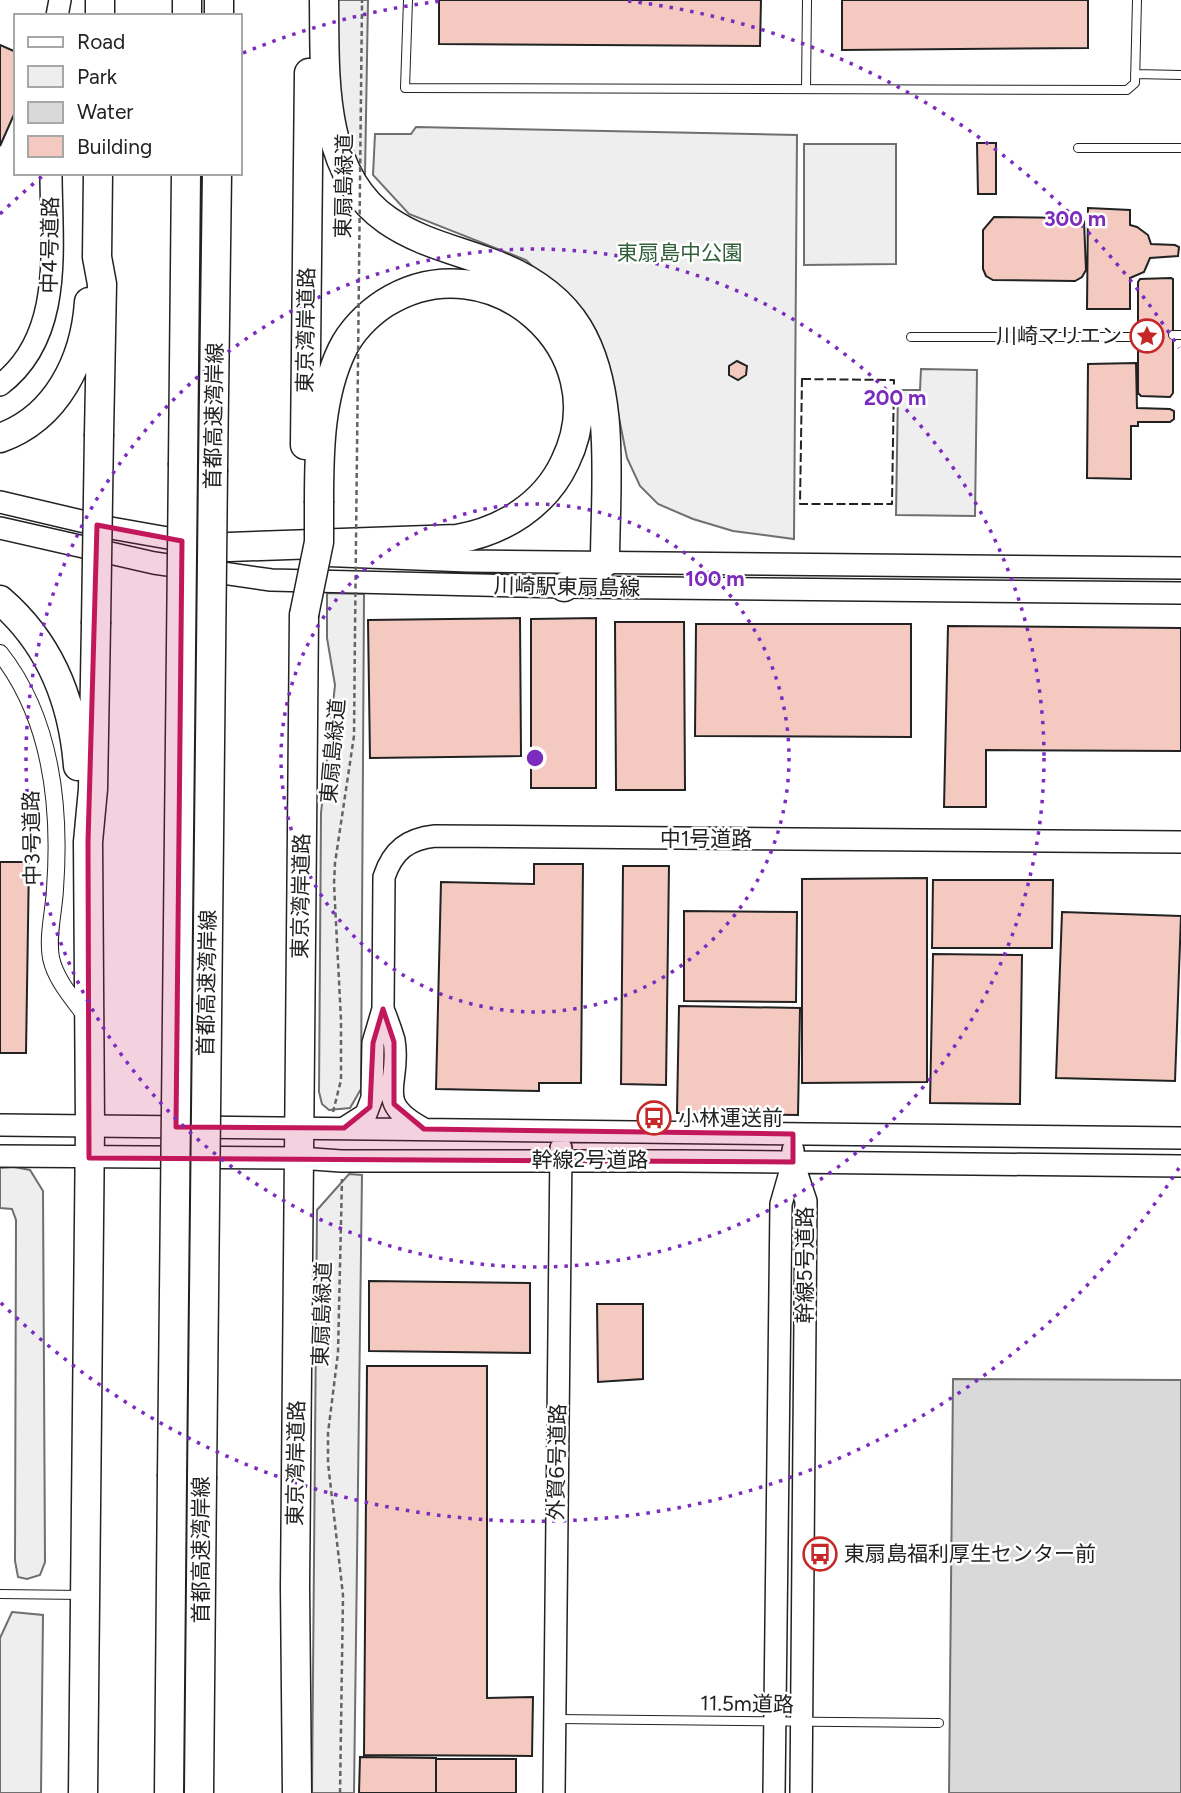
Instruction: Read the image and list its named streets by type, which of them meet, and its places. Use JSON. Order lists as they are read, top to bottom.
{
  "streets": {
    "highway": ["東京湾岸道路", "首都高速湾岸線"],
    "street": [
      "中4号道路",
      "川崎駅東扇島線",
      "中3号道路",
      "中1号道路",
      "幹線2号道路",
      "幹線5号道路",
      "外貿6号道路"
    ],
    "lane": ["11.5m道路"],
    "path": ["東扇島緑道"]
  },
  "crossings": [
    ["東扇島緑道", "中1号道路"],
    ["東扇島緑道", "幹線2号道路"],
    ["東京湾岸道路", "幹線2号道路"],
    ["中1号道路", "幹線2号道路"],
    ["幹線2号道路", "幹線5号道路"],
    ["幹線2号道路", "外貿6号道路"],
    ["幹線5号道路", "11.5m道路"],
    ["外貿6号道路", "11.5m道路"]
  ],
  "parks": ["東扇島中公園"],
  "places": {
    "place": ["川崎マリエン"],
    "bus stop": ["小林運送前", "東扇島福利厚生センター前"]
  },
  "legend": [
    "Road",
    "Park",
    "Water",
    "Building"
  ],
  "rings": ["300 m", "200 m", "100 m"]
}
